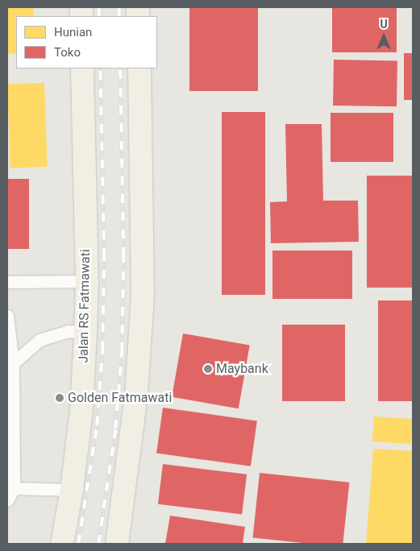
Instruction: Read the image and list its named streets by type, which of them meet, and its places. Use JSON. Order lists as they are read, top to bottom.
{
  "streets": {
    "main road": ["Jalan RS Fatmawati"]
  },
  "places": ["Maybank", "Golden Fatmawati"],
  "legend": ["Hunian", "Toko"],
  "north": "top"
}
